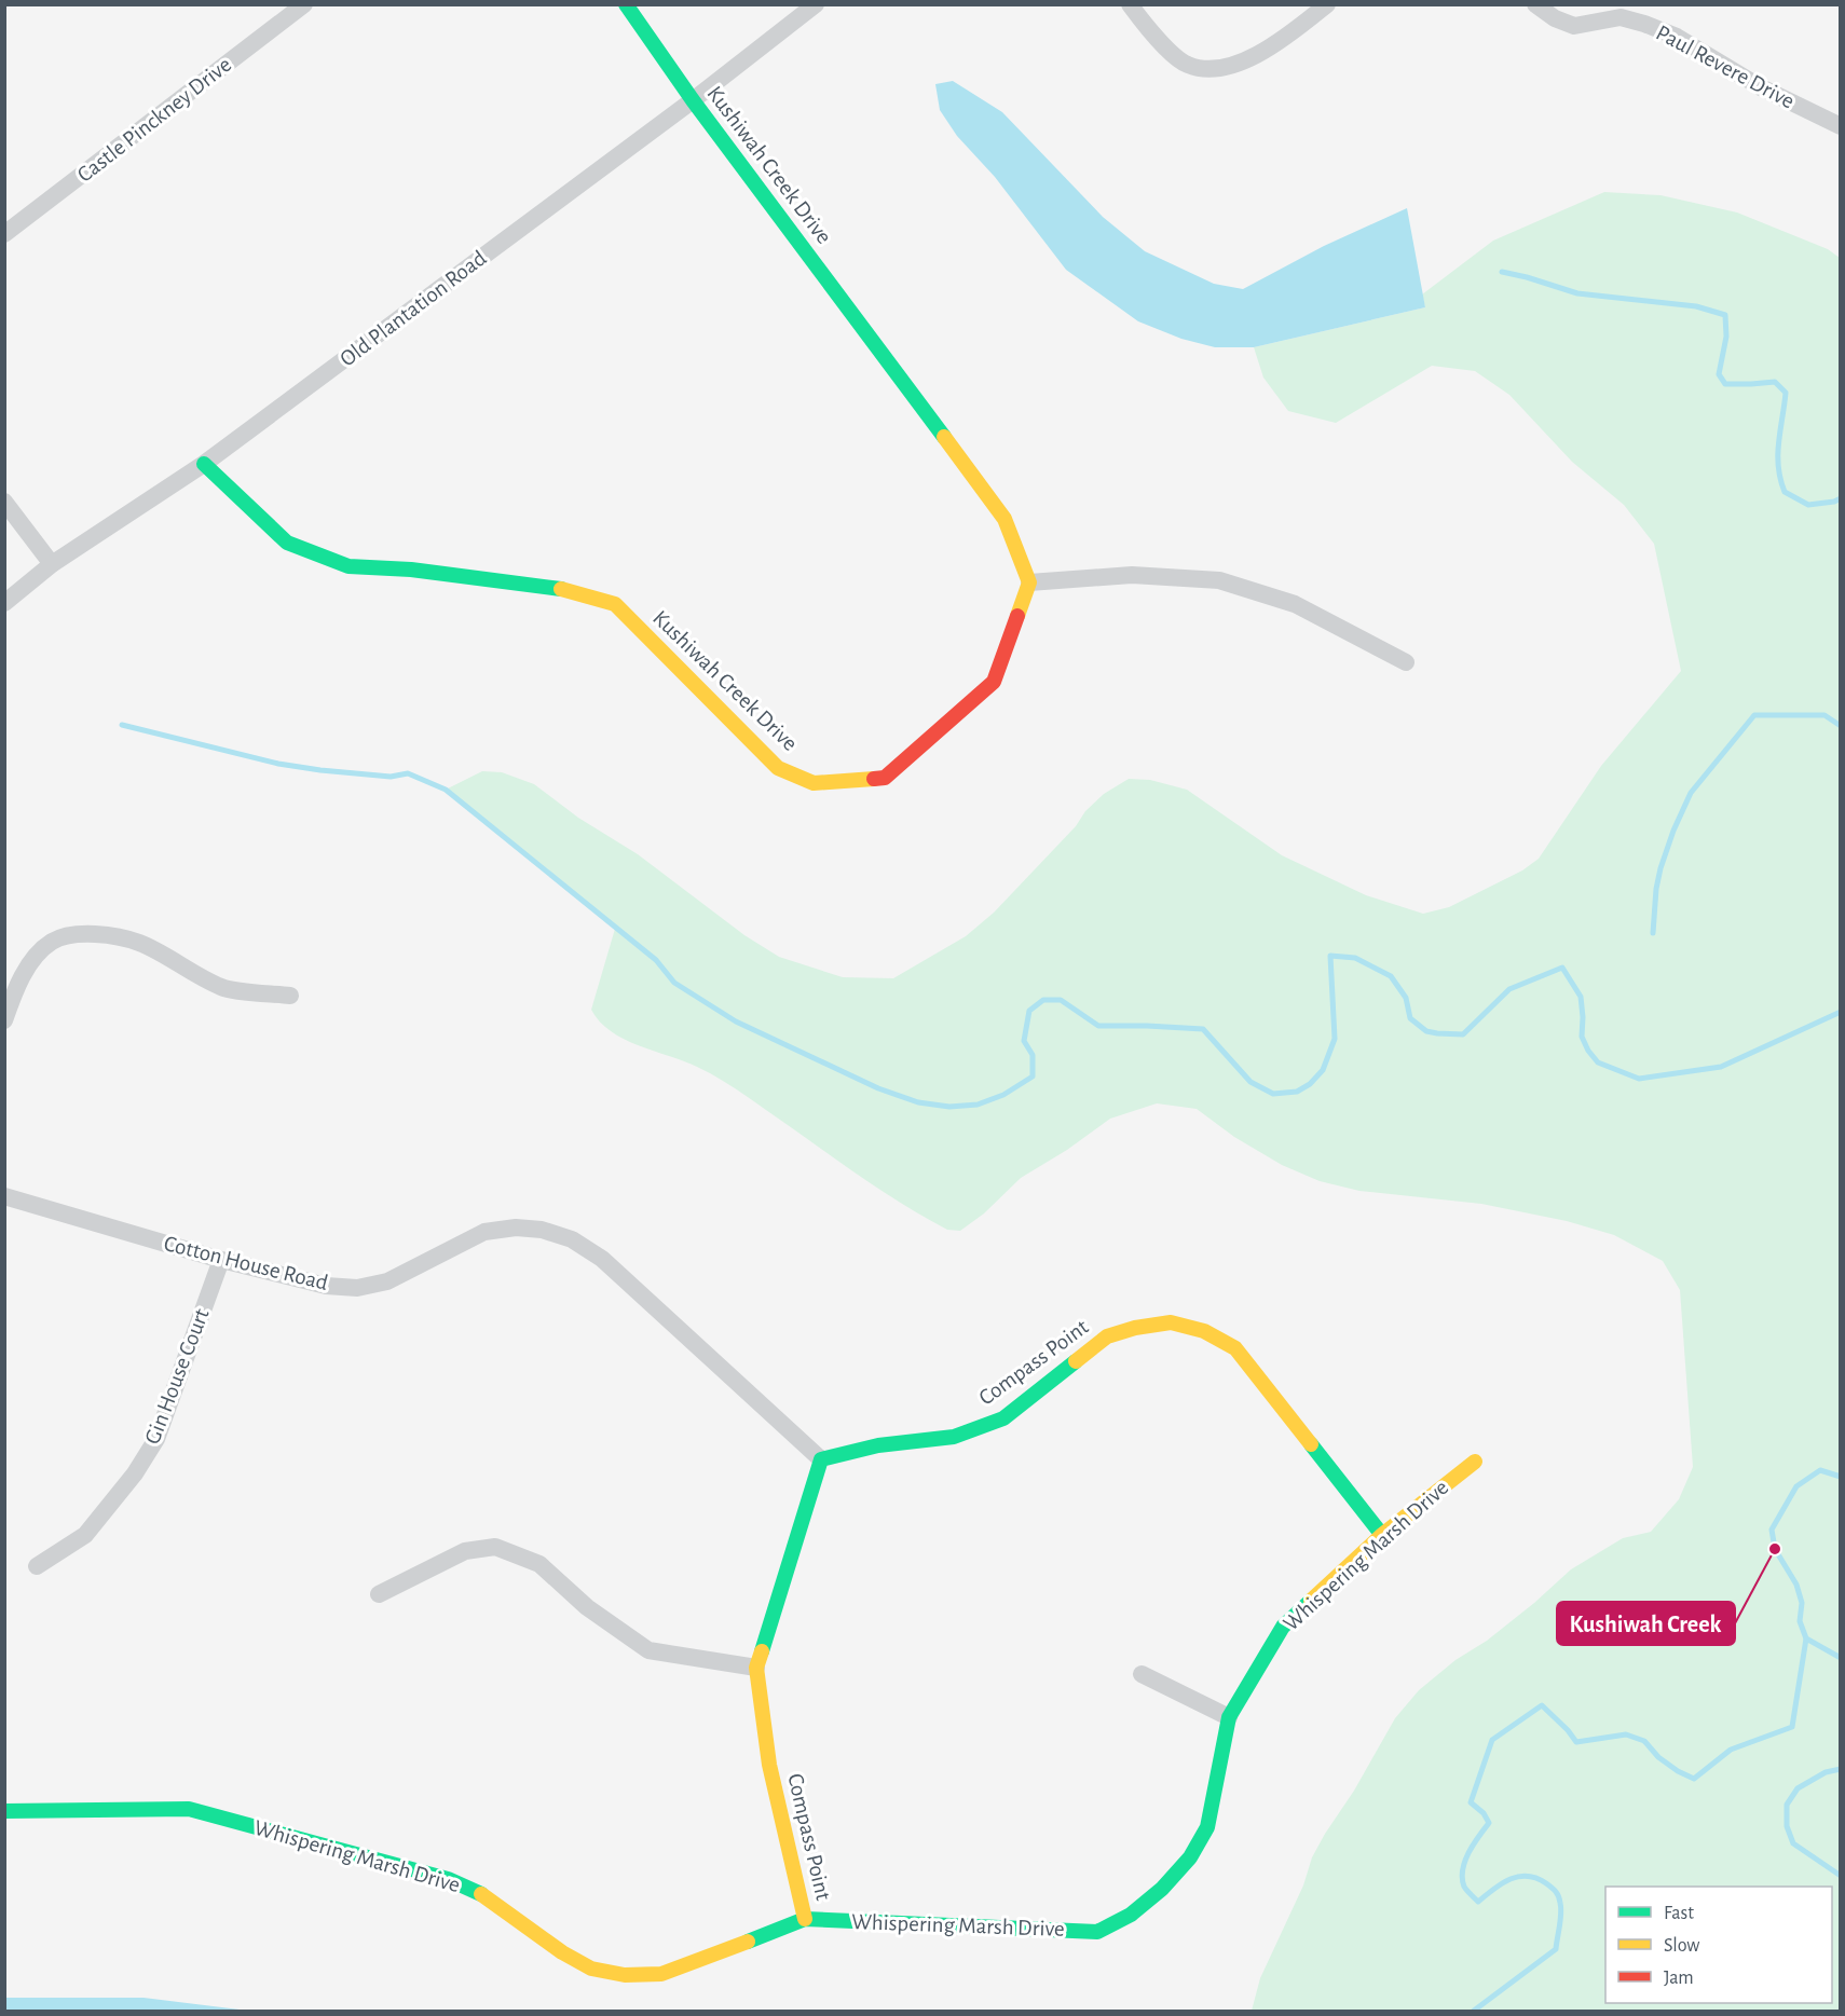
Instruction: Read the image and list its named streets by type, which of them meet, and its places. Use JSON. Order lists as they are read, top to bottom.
{
  "streets": {
    "street": [
      "Paul Revere Drive",
      "Castle Pinckney Drive",
      "Kushiwah Creek Drive",
      "Old Plantation Road",
      "Cotton House Road",
      "Compass Point",
      "Gin House Court",
      "Whispering Marsh Drive"
    ]
  },
  "crossings": [
    ["Kushiwah Creek Drive", "Old Plantation Road"],
    ["Cotton House Road", "Compass Point"],
    ["Cotton House Road", "Gin House Court"],
    ["Compass Point", "Whispering Marsh Drive"]
  ],
  "places": ["Kushiwah Creek"],
  "legend": ["Fast", "Slow", "Jam"]
}
